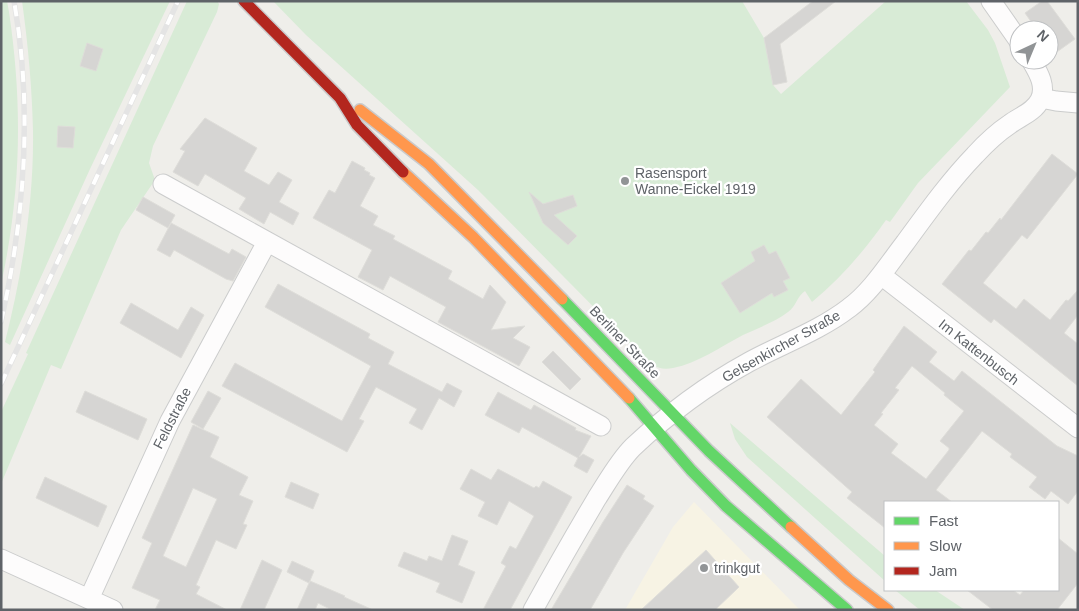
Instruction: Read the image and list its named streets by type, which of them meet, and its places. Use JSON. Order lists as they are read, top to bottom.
{
  "streets": {
    "main road": ["Berliner Straße"],
    "street": ["Gelsenkircher Straße", "Im Kattenbusch", "Feldstraße"]
  },
  "crossings": [
    ["Berliner Straße", "Gelsenkircher Straße"],
    ["Gelsenkircher Straße", "Im Kattenbusch"]
  ],
  "places": ["Rasensport Wanne-Eickel 1919", "trinkgut"],
  "legend": ["Fast", "Slow", "Jam"],
  "north": "top right"
}
